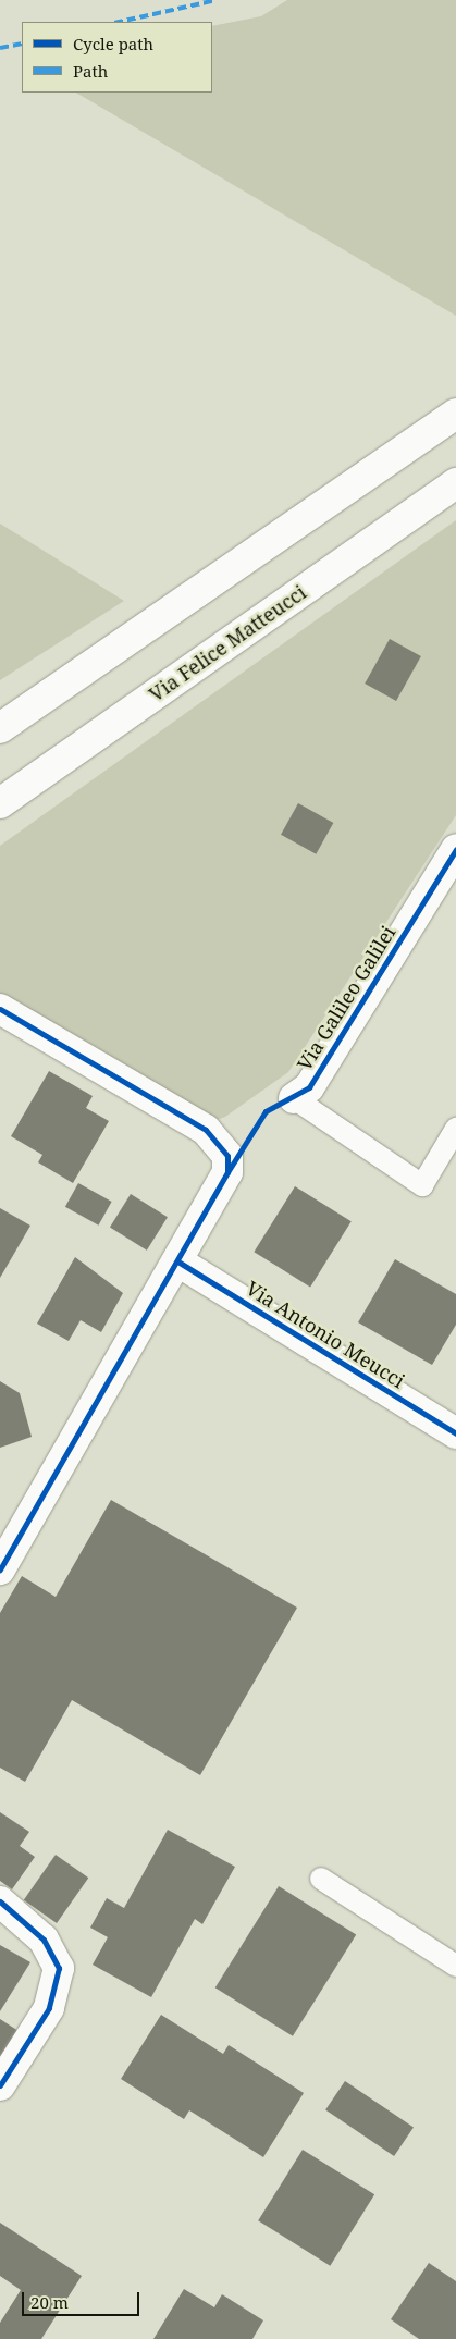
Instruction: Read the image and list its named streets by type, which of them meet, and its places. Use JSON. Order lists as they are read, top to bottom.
{
  "streets": {
    "street": ["Via Felice Matteucci", "Via Galileo Galilei", "Via Antonio Meucci"]
  },
  "legend": ["Cycle path", "Path"],
  "scale_bar": "20 m"
}
